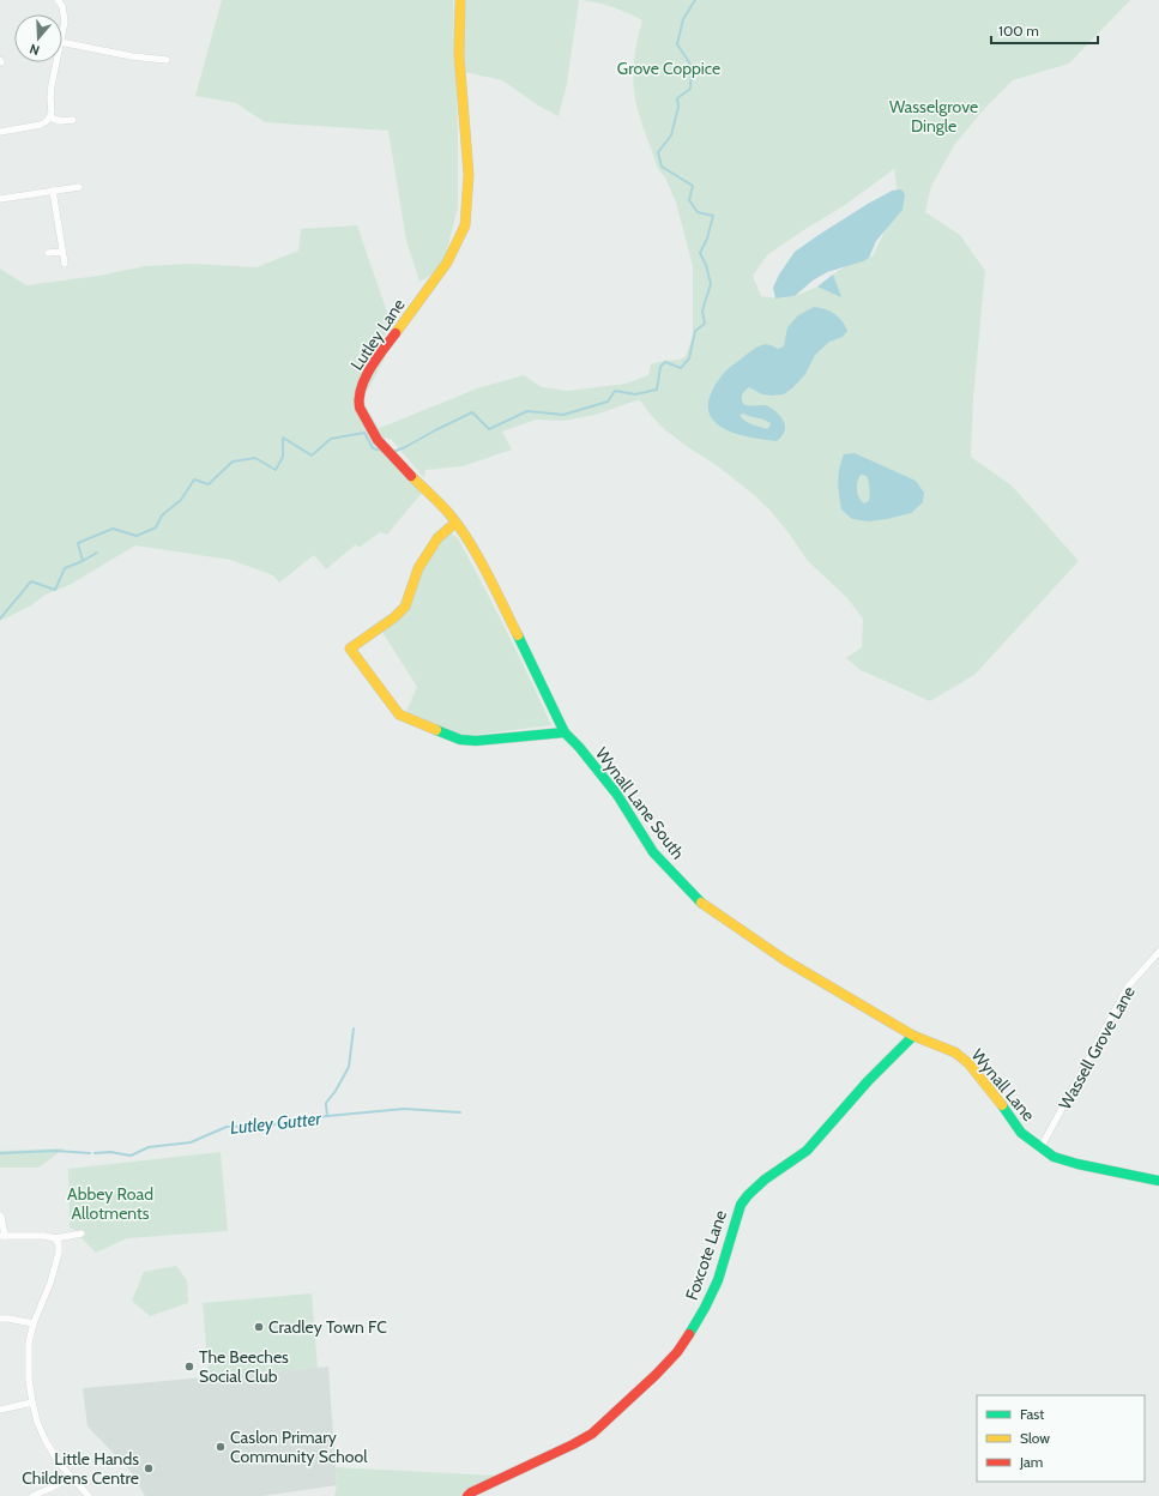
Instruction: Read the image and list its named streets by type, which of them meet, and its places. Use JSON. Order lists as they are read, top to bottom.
{
  "streets": {
    "street": [
      "Lutley Lane",
      "Wynall Lane South",
      "Wassell Grove Lane",
      "Wynall Lane",
      "Foxcote Lane"
    ]
  },
  "crossings": [
    ["Lutley Lane", "Wynall Lane South"],
    ["Wynall Lane South", "Wynall Lane"],
    ["Wynall Lane South", "Foxcote Lane"],
    ["Wassell Grove Lane", "Wynall Lane"],
    ["Wynall Lane", "Foxcote Lane"]
  ],
  "water": ["Lutley Gutter"],
  "parks": ["Grove Coppice", "Wasselgrove Dingle", "Abbey Road Allotments"],
  "places": [
    "Cradley Town FC",
    "The Beeches Social Club",
    "Caslon Primary Community School",
    "Little Hands Childrens Centre"
  ],
  "legend": ["Fast", "Slow", "Jam"],
  "scale_bar": "100 m",
  "north": "bottom"
}
